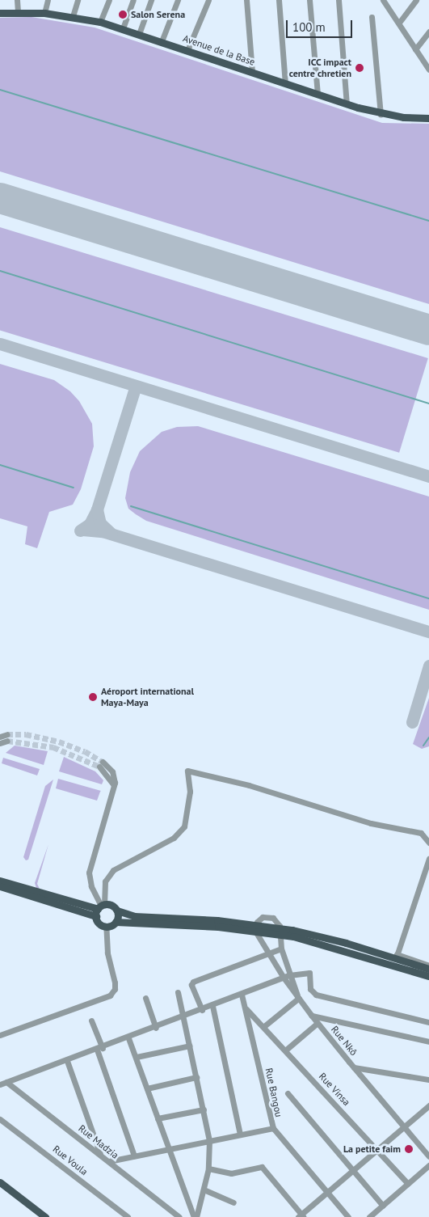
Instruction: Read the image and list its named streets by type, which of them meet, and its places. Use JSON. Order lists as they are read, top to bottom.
{
  "streets": {
    "main road": ["Avenue de la Base"],
    "street": [
      "Rue Nkô",
      "Rue Vinsa",
      "Rue Bangou",
      "Rue Madzia",
      "Rue Voula"
    ]
  },
  "crossings": [
    ["Rue Vinsa", "Rue Bangou"]
  ],
  "places": [
    "Salon Serena",
    "ICC impact centre chretien",
    "Aéroport international Maya-Maya",
    "La petite faim"
  ],
  "scale_bar": "100 m"
}
